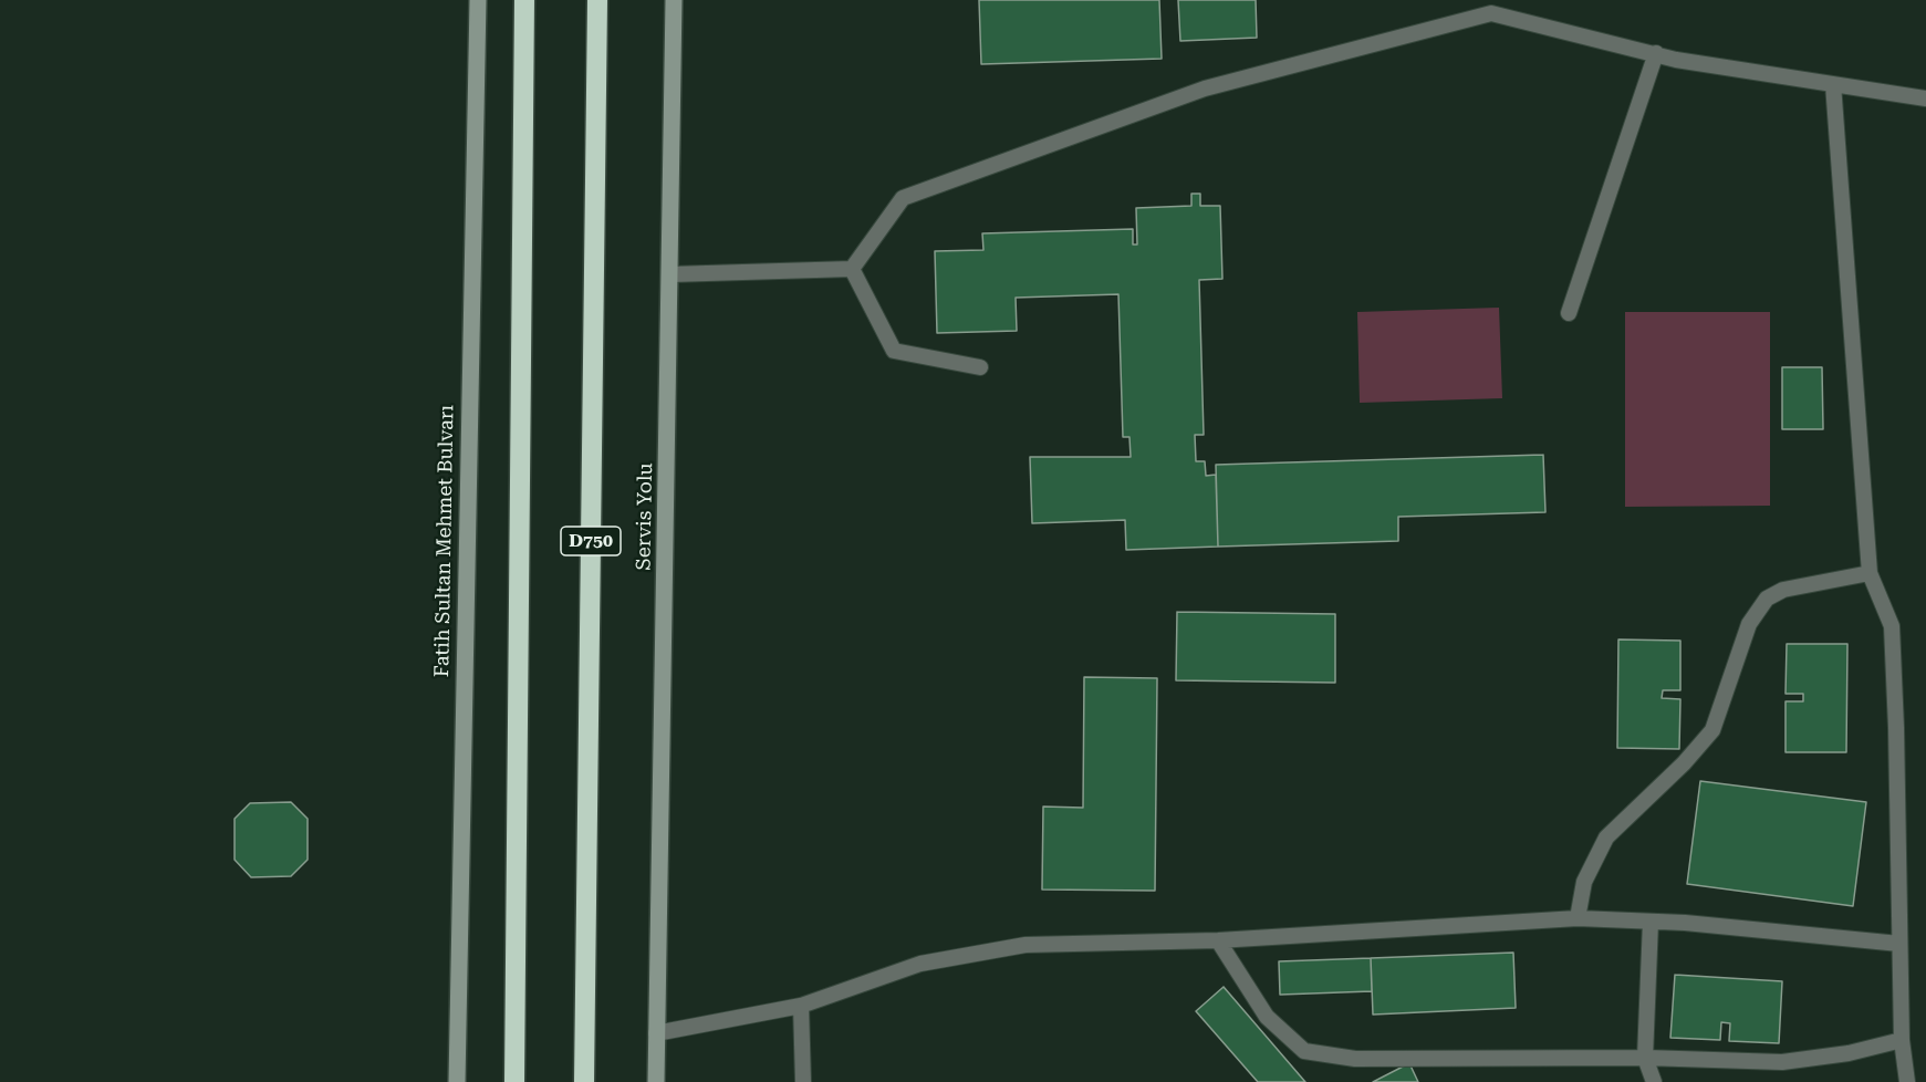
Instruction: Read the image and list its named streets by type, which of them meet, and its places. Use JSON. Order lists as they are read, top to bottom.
{
  "streets": {
    "highway": ["D750"],
    "street": ["Servis Yolu", "Fatih Sultan Mehmet Bulvarı"]
  }
}
